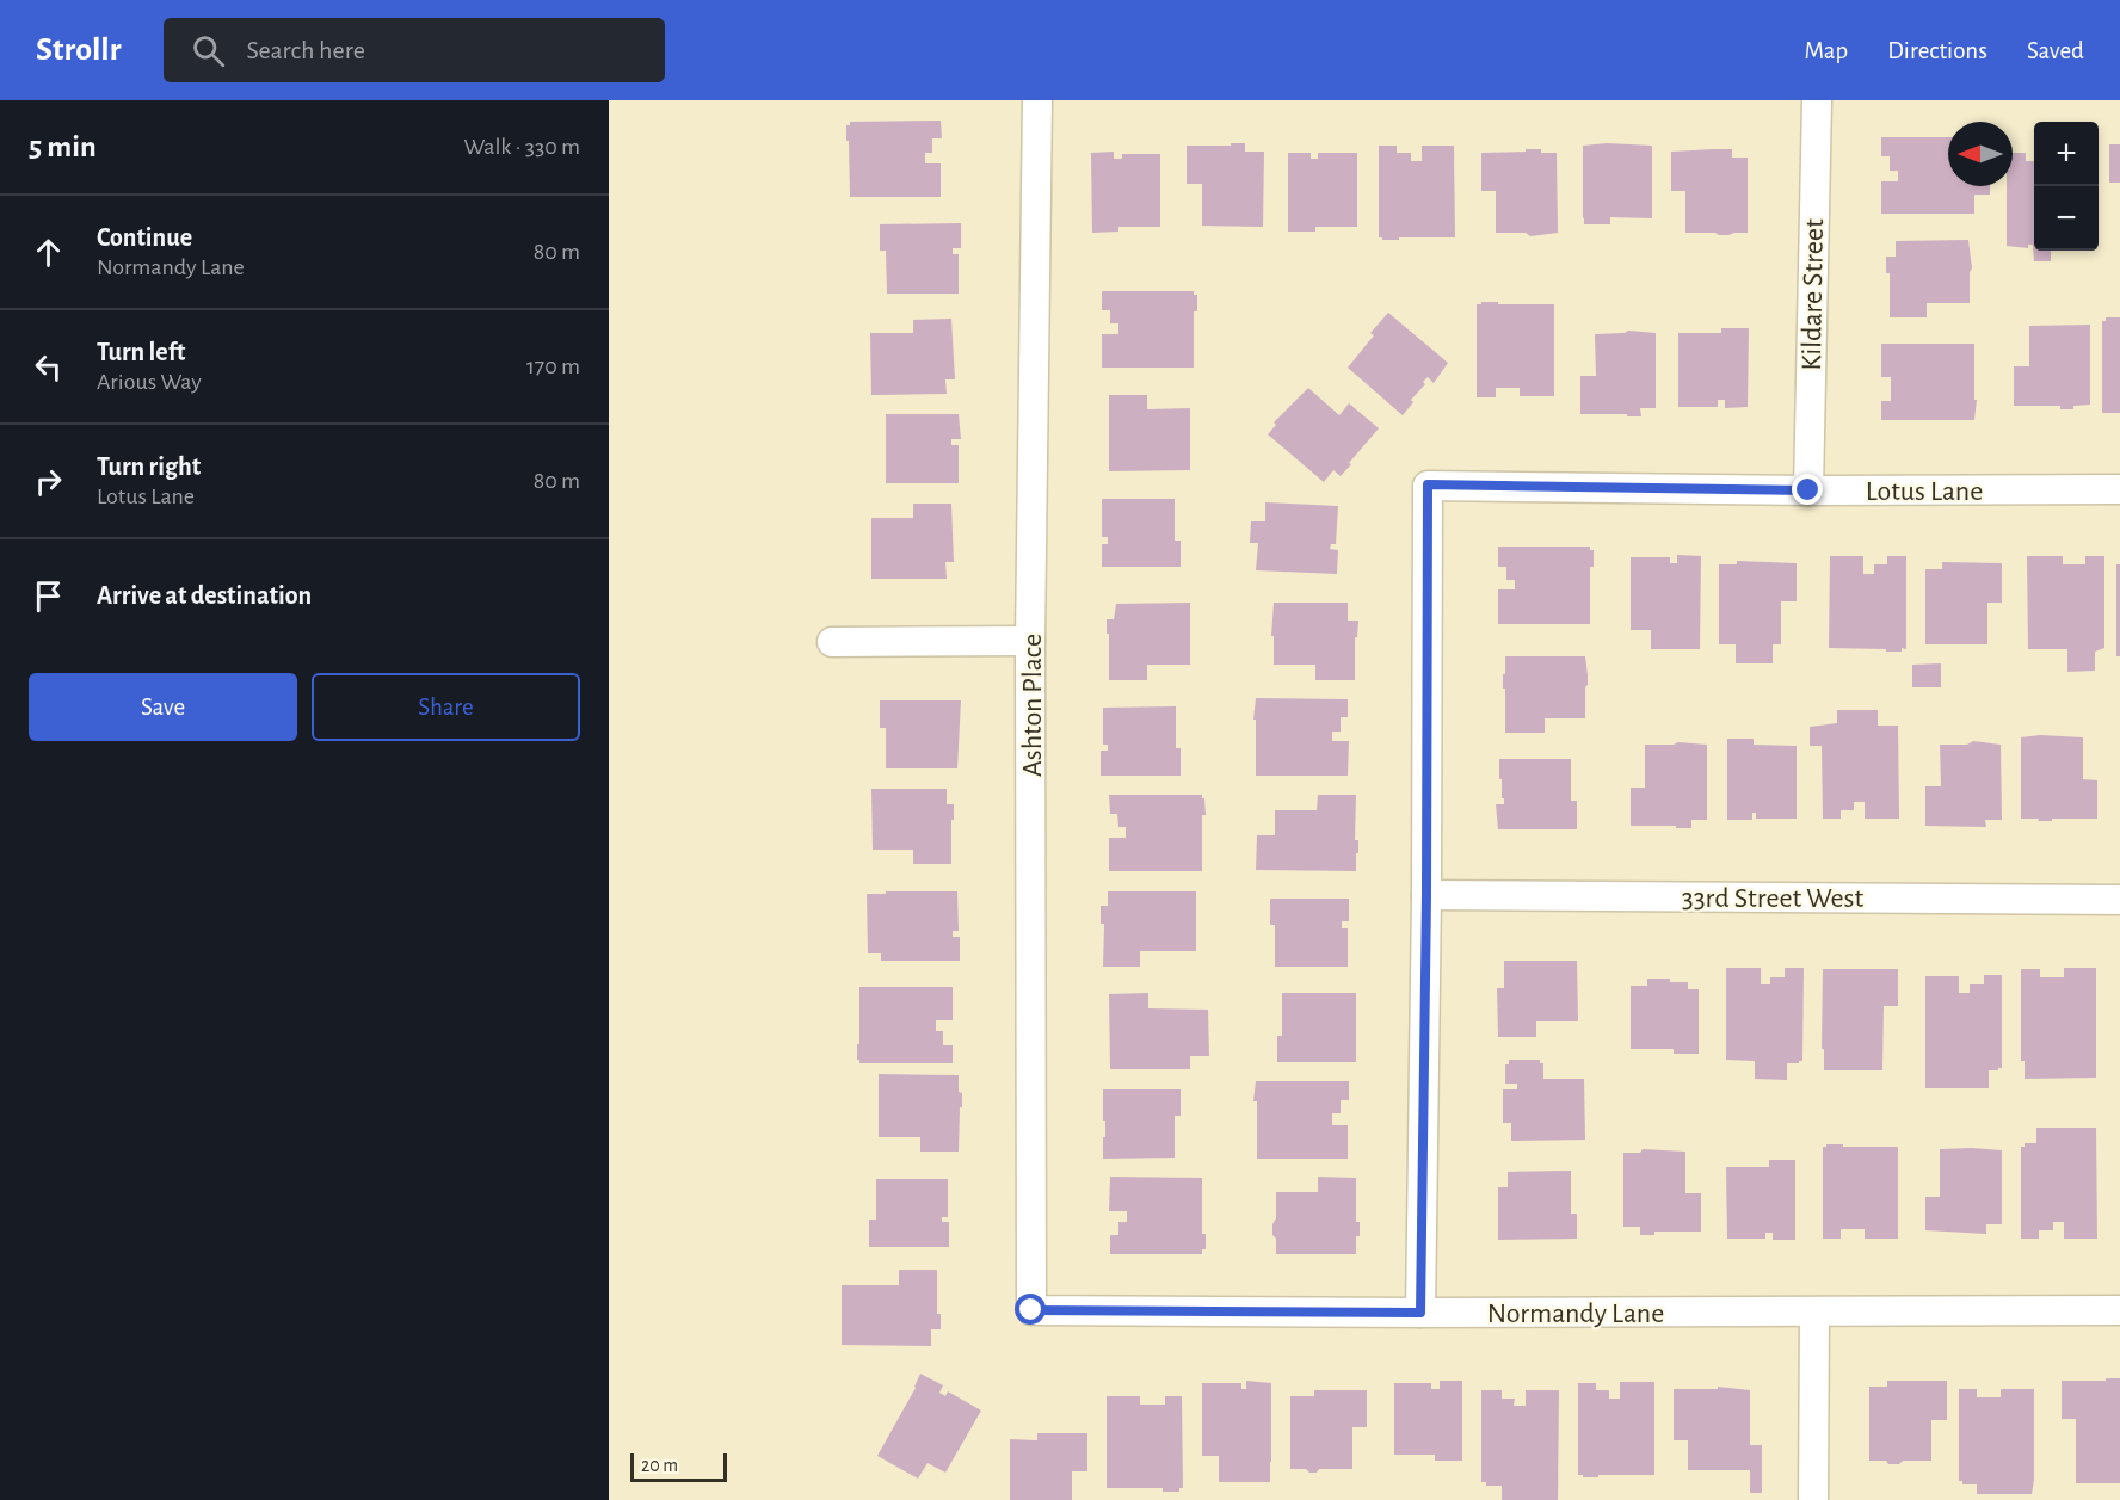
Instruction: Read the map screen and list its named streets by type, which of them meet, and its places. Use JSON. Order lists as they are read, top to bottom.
{
  "streets": {
    "street": [
      "Kildare Street",
      "Lotus Lane",
      "Ashton Place",
      "33rd Street West",
      "Normandy Lane"
    ]
  },
  "crossings": [
    ["Kildare Street", "Lotus Lane"],
    ["Lotus Lane", "33rd Street West"],
    ["Ashton Place", "Normandy Lane"]
  ],
  "scale_bar": "20 m",
  "north": "left",
  "page": {
    "header": "Strollr",
    "search": "Search here",
    "nav": ["Map", "Directions", "Saved"],
    "heading": ["5 min", "Walk · 330 m"],
    "map_buttons": ["+", "−"],
    "list": [
      ["Continue", "Normandy Lane", "80 m"],
      ["Turn left", "Arious Way", "170 m"],
      ["Turn right", "Lotus Lane", "80 m"],
      "Arrive at destination"
    ],
    "buttons": ["Save", "Share"],
    "scale": "20 m"
  }
}
